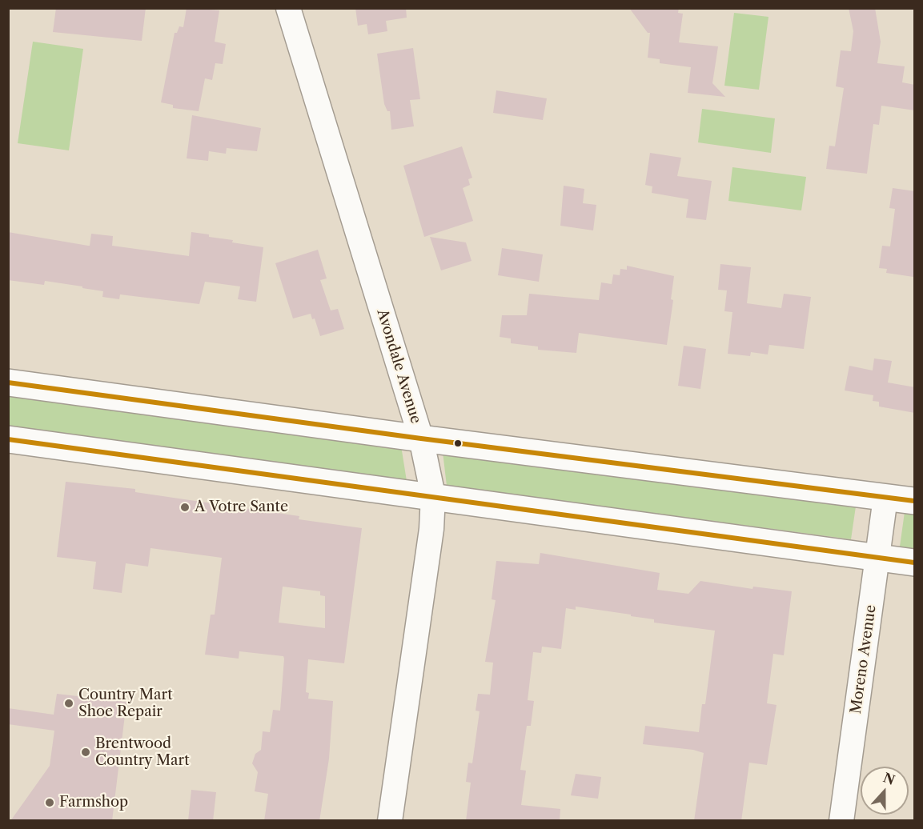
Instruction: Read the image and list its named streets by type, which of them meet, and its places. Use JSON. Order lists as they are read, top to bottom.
{
  "streets": {
    "street": ["Avondale Avenue", "Moreno Avenue"]
  },
  "places": [
    "A Votre Sante",
    "Country Mart Shoe Repair",
    "Brentwood Country Mart",
    "Farmshop"
  ],
  "north": "top"
}
